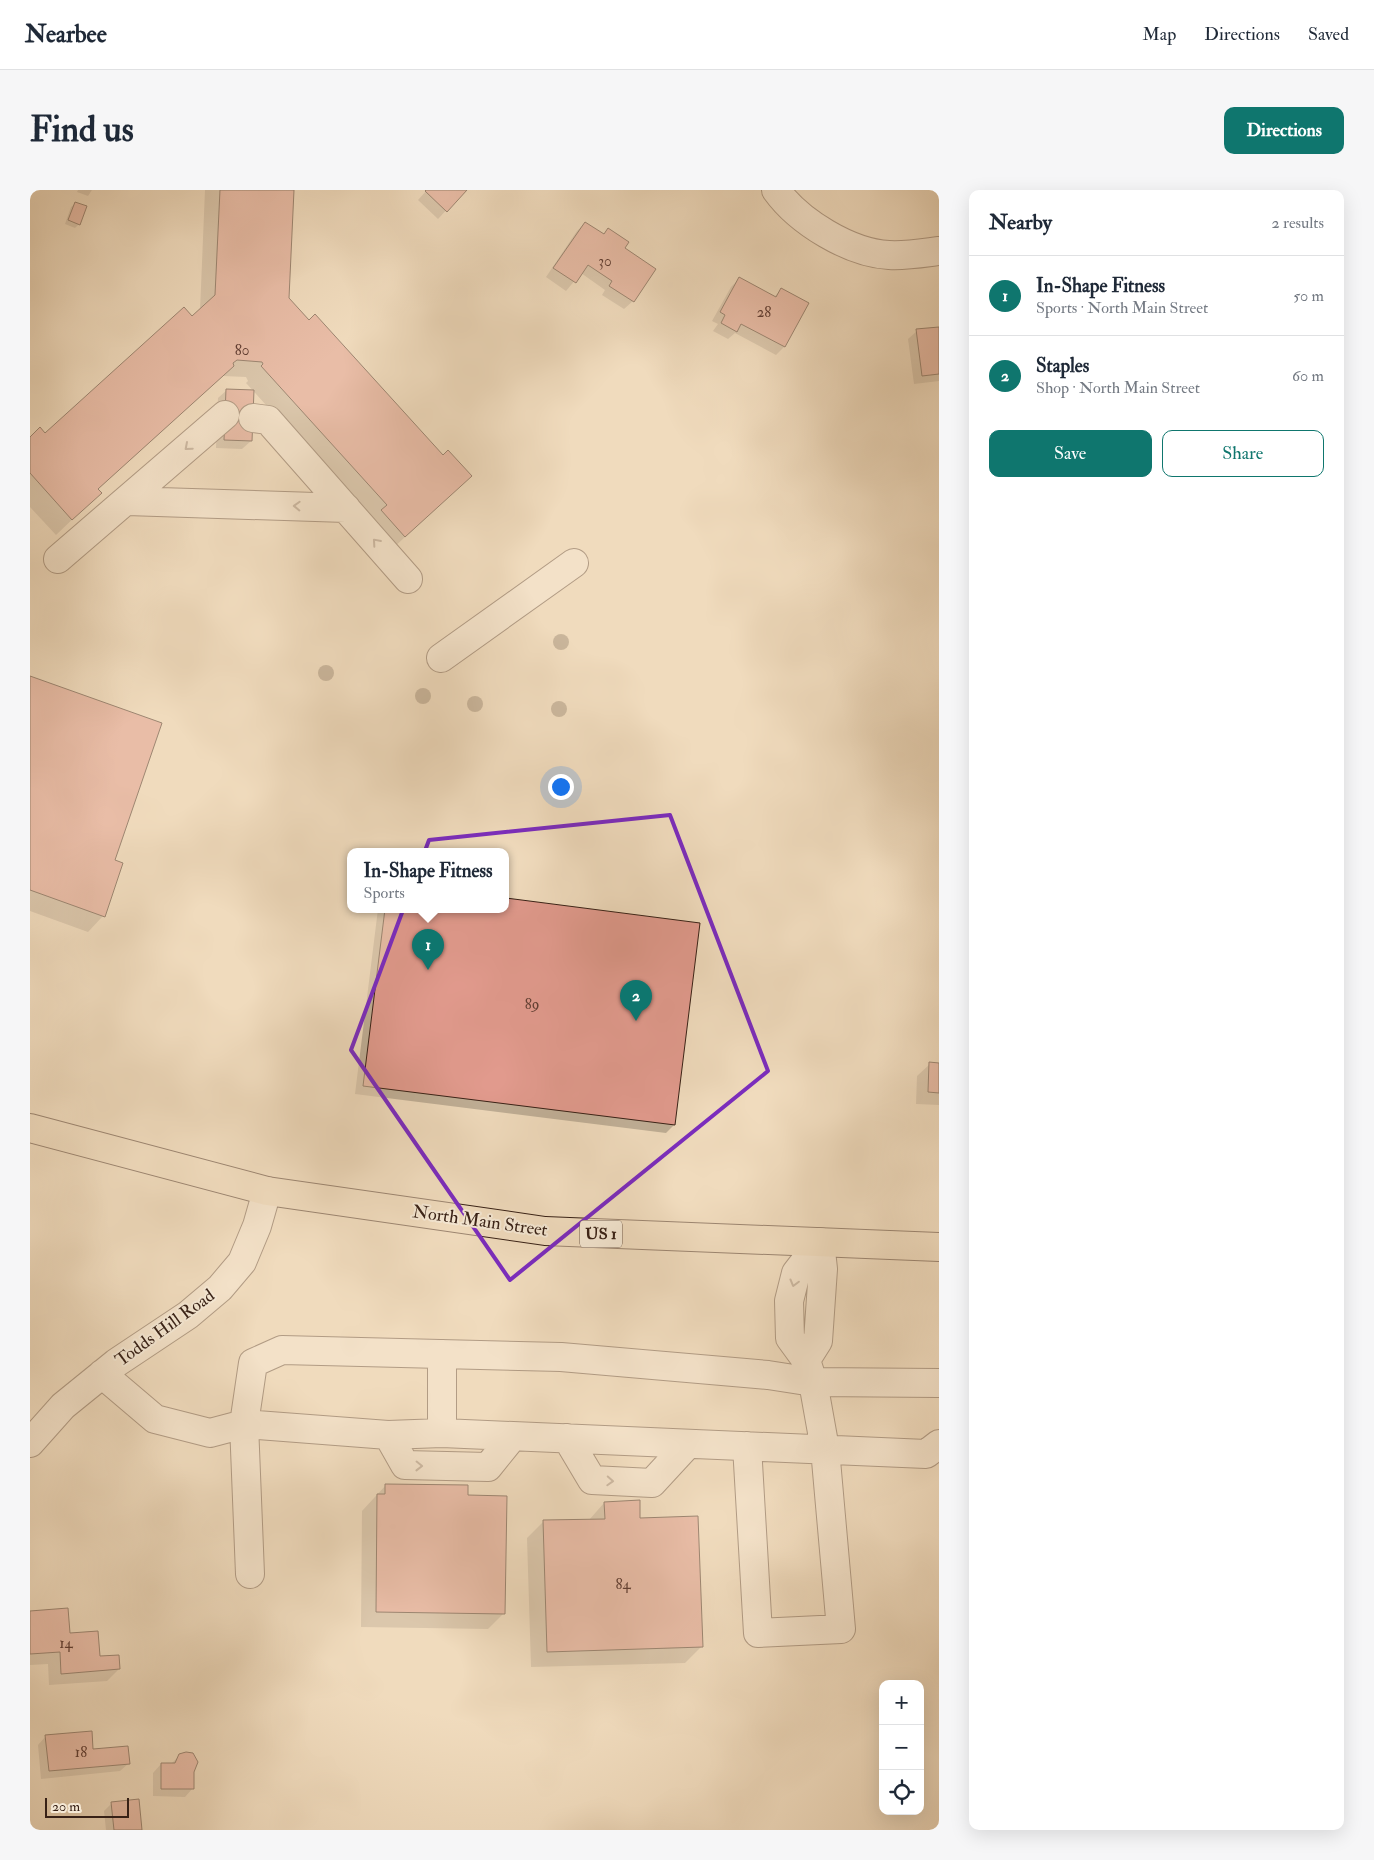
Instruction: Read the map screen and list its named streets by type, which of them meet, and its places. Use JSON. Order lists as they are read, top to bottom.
{
  "streets": {
    "main road": ["North Main Street", "US 1"],
    "street": ["Todds Hill Road"]
  },
  "crossings": [
    ["North Main Street", "Todds Hill Road"]
  ],
  "house_numbers": [
    "30",
    "28",
    "80",
    "89",
    "84",
    "14",
    "18"
  ],
  "scale_bar": "20 m",
  "page": {
    "header": "Nearbee",
    "nav": ["Map", "Directions", "Saved"],
    "buttons": [
      "Directions",
      ["Save", "Share"]
    ],
    "title": "Find us",
    "heading": ["Nearby", "2 results"],
    "list": [
      {
        "mark": "1",
        "name": "In-Shape Fitness",
        "note": "Sports · North Main Street",
        "value": "50 m"
      },
      {
        "mark": "2",
        "name": "Staples",
        "note": "Shop · North Main Street",
        "value": "60 m"
      }
    ],
    "popup": ["In-Shape Fitness", "Sports"],
    "pins": ["1", "2"],
    "map_buttons": ["+", "−"],
    "scale": "20 m"
  }
}
